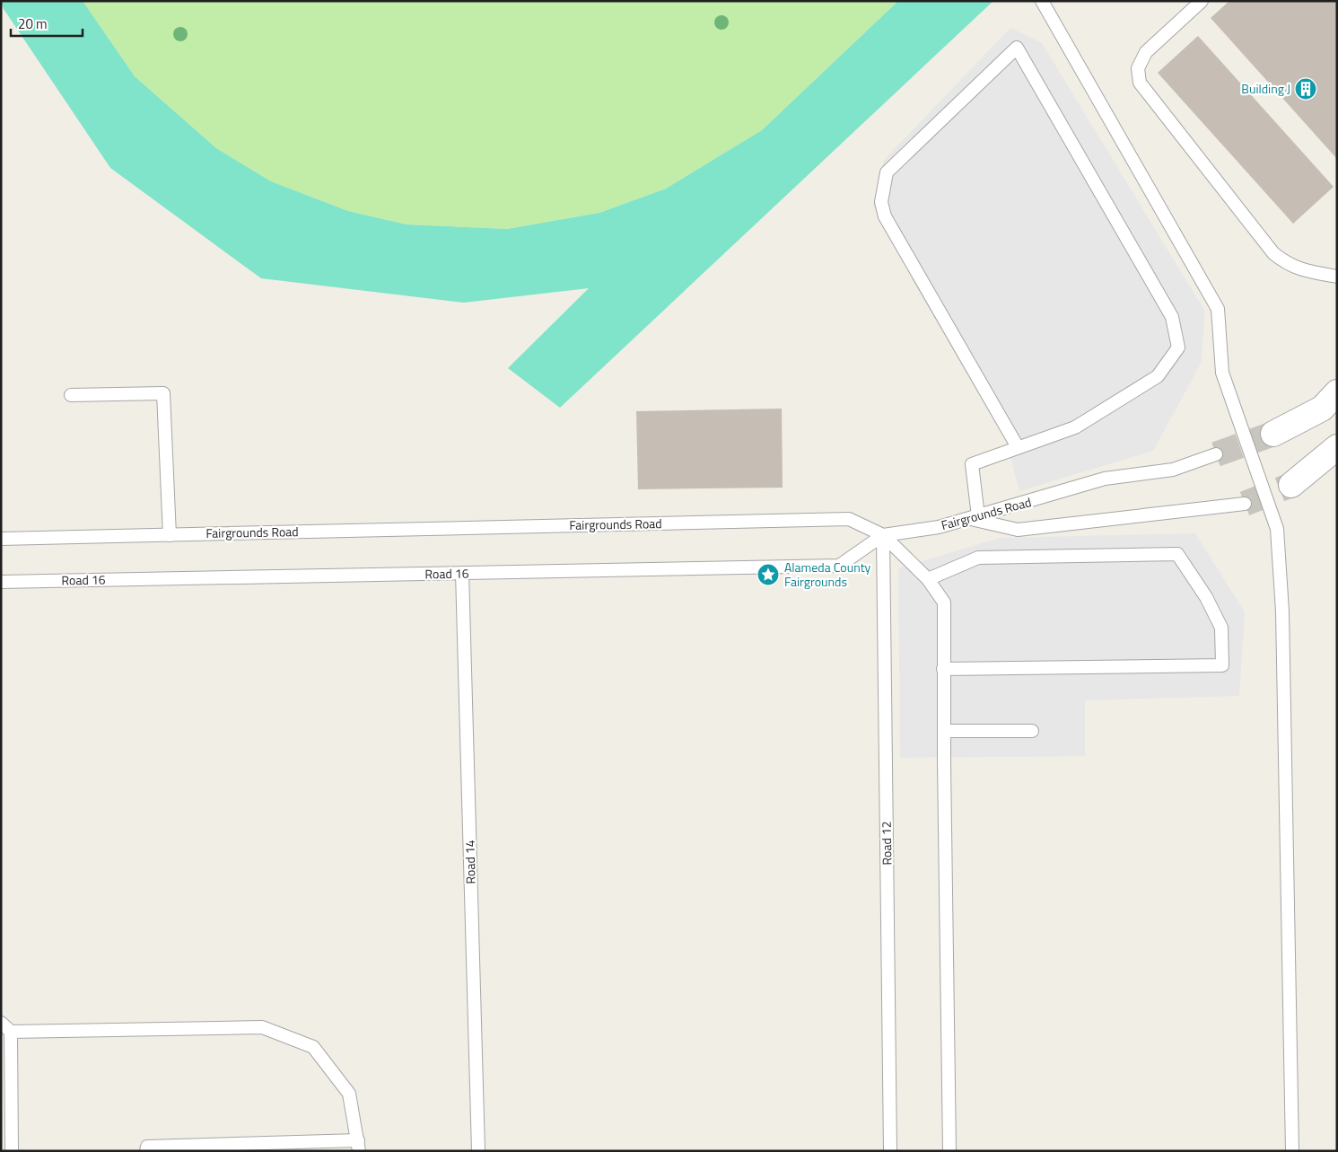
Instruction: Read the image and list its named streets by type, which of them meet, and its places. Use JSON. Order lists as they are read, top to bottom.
{
  "streets": {
    "lane": [
      "Fairgrounds Road",
      "Road 16",
      "Road 12",
      "Road 14"
    ]
  },
  "crossings": [
    ["Fairgrounds Road", "Road 16"],
    ["Fairgrounds Road", "Road 12"],
    ["Road 16", "Road 12"],
    ["Road 16", "Road 14"]
  ],
  "places": {
    "building": ["Building J"],
    "place": ["Alameda County Fairgrounds"]
  },
  "scale_bar": "20 m"
}
